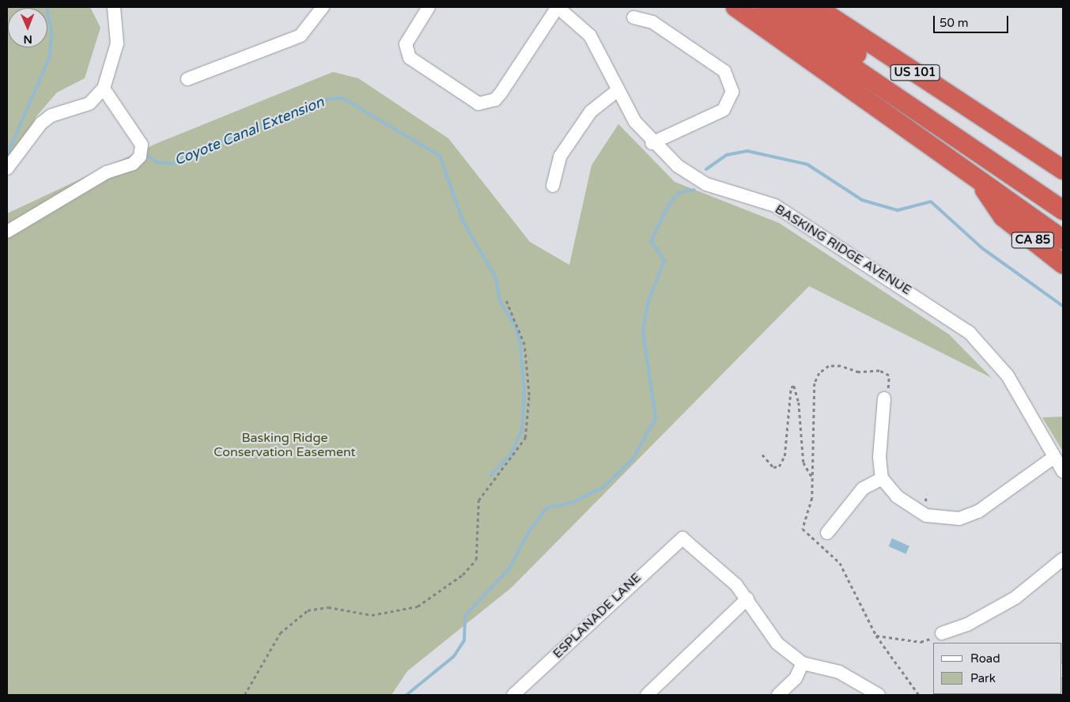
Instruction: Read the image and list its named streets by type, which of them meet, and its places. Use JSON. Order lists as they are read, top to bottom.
{
  "streets": {
    "highway": ["US 101", "CA 85"],
    "street": ["BASKING RIDGE AVENUE", "ESPLANADE LANE"]
  },
  "water": ["Coyote Canal Extension"],
  "parks": ["Basking Ridge Conservation Easement"],
  "legend": ["Road", "Park"],
  "scale_bar": "50 m",
  "north": "bottom"
}
